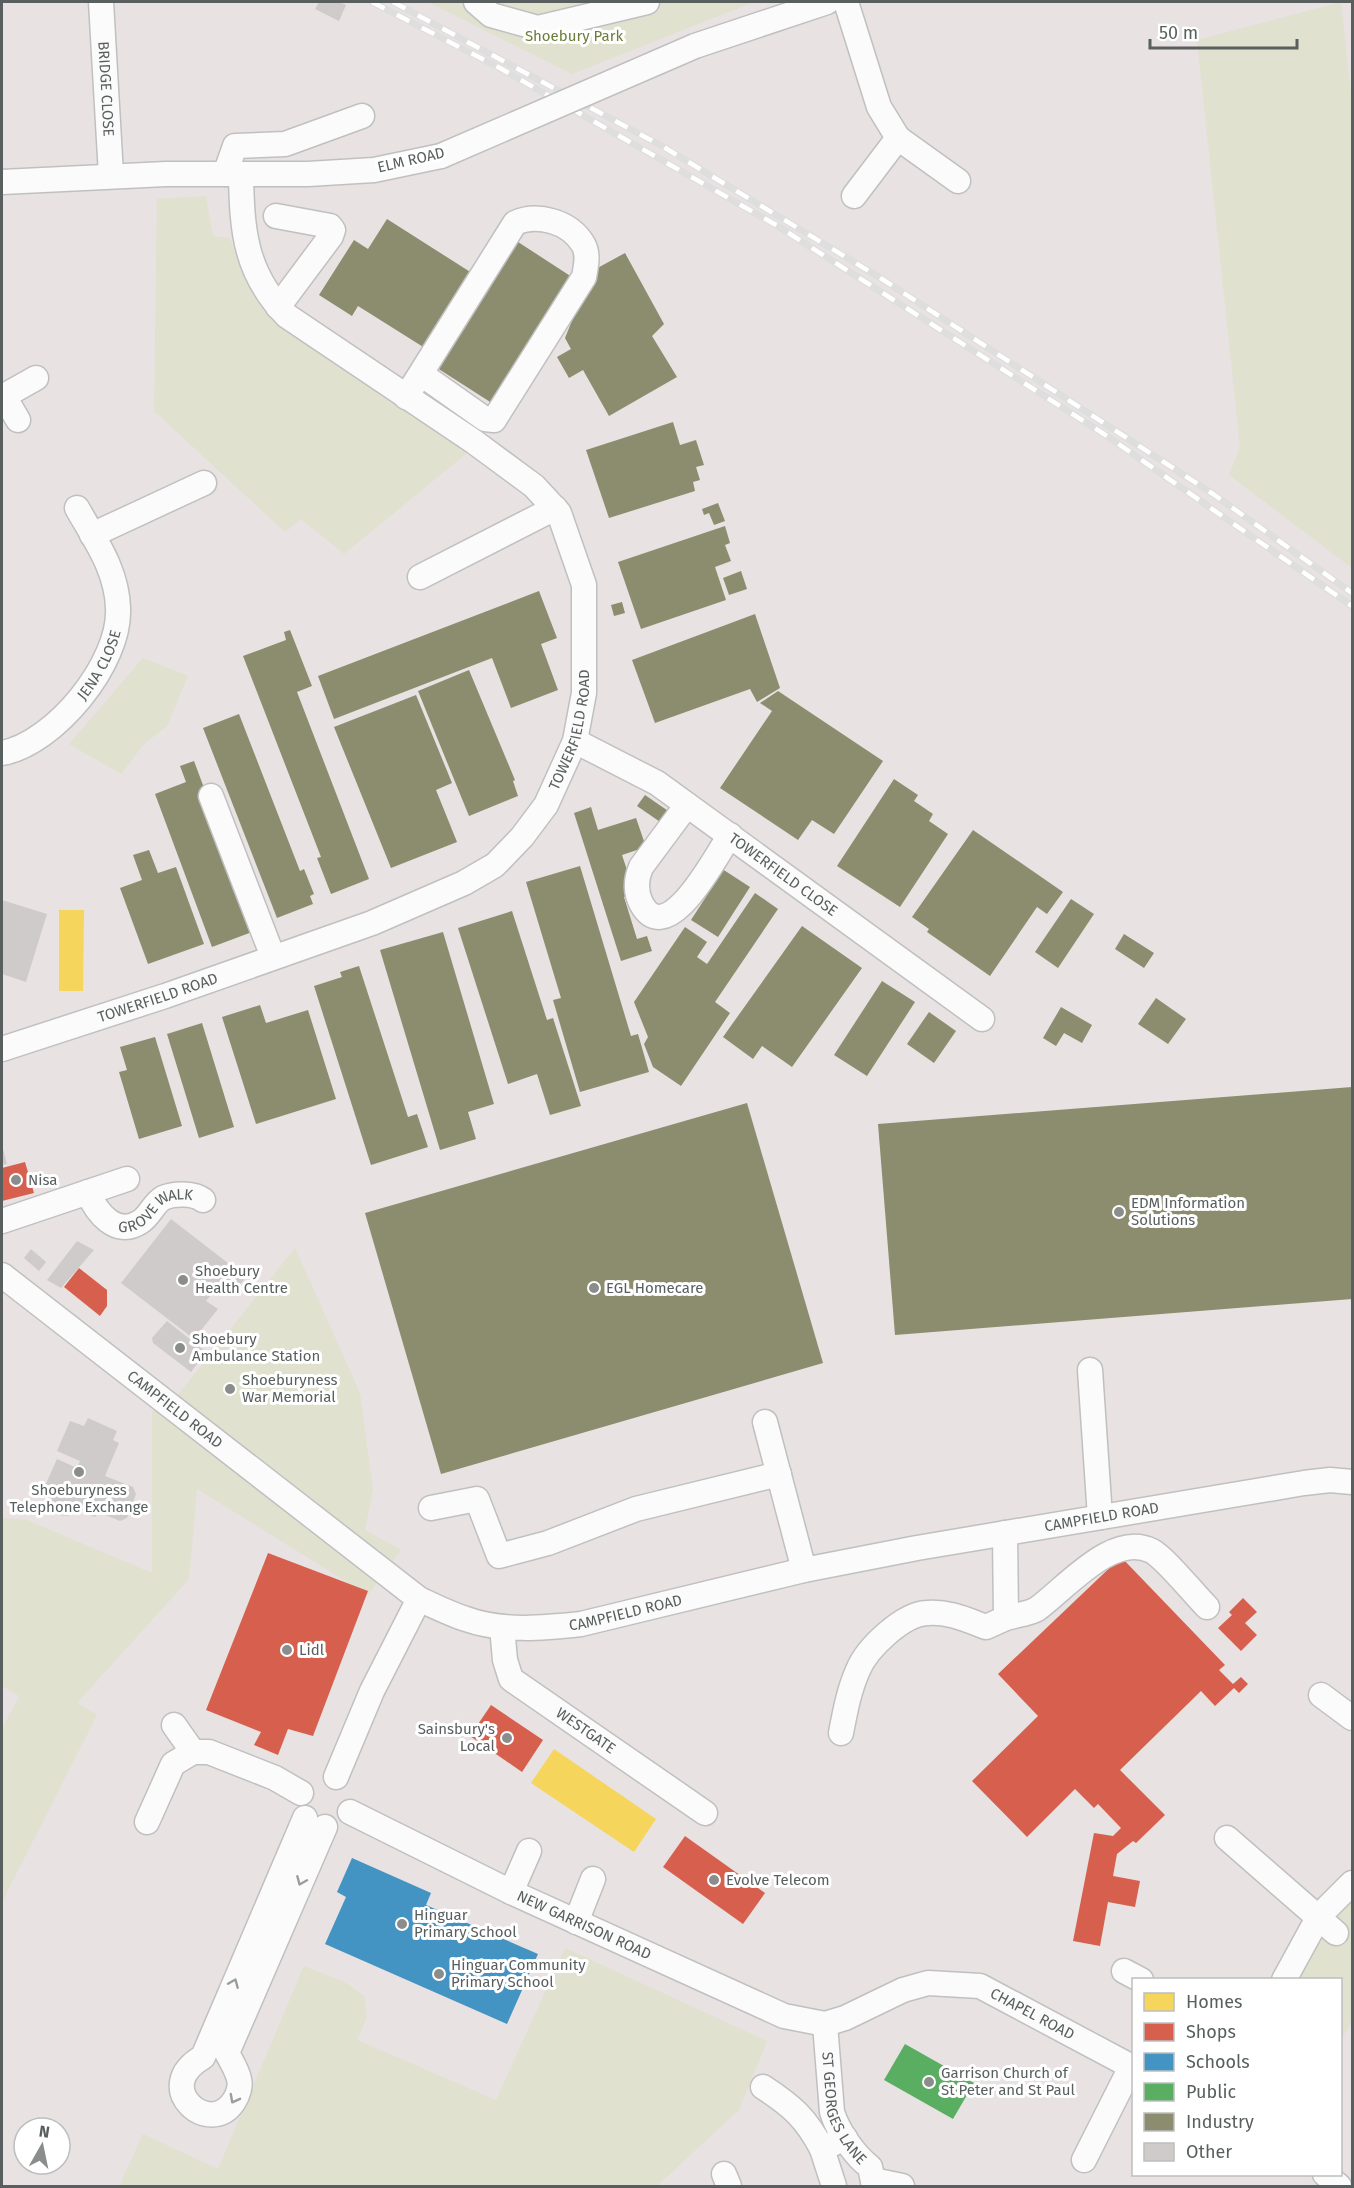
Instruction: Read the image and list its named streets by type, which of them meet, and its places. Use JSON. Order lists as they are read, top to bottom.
{
  "streets": {
    "street": [
      "BRIDGE CLOSE",
      "ELM ROAD",
      "JENA CLOSE",
      "TOWERFIELD ROAD",
      "TOWERFIELD CLOSE",
      "GROVE WALK",
      "CAMPFIELD ROAD",
      "WESTGATE",
      "NEW GARRISON ROAD",
      "CHAPEL ROAD",
      "ST GEORGES LANE"
    ]
  },
  "crossings": [
    ["BRIDGE CLOSE", "ELM ROAD"],
    ["ELM ROAD", "TOWERFIELD ROAD"],
    ["TOWERFIELD ROAD", "TOWERFIELD CLOSE"],
    ["CAMPFIELD ROAD", "WESTGATE"],
    ["NEW GARRISON ROAD", "CHAPEL ROAD"],
    ["NEW GARRISON ROAD", "ST GEORGES LANE"],
    ["CHAPEL ROAD", "ST GEORGES LANE"]
  ],
  "parks": ["Shoebury Park"],
  "places": [
    "Nisa",
    "EDM Information Solutions",
    "Shoebury Health Centre",
    "EGL Homecare",
    "Shoebury Ambulance Station",
    "Shoeburyness War Memorial",
    "Shoeburyness Telephone Exchange",
    "Lidl",
    "Sainsbury's Local",
    "Evolve Telecom",
    "Hinguar Primary School",
    "Hinguar Community Primary School",
    "Garrison Church of St Peter and St Paul"
  ],
  "legend": [
    "Homes",
    "Shops",
    "Schools",
    "Public",
    "Industry",
    "Other"
  ],
  "scale_bar": "50 m",
  "north": "top"
}
